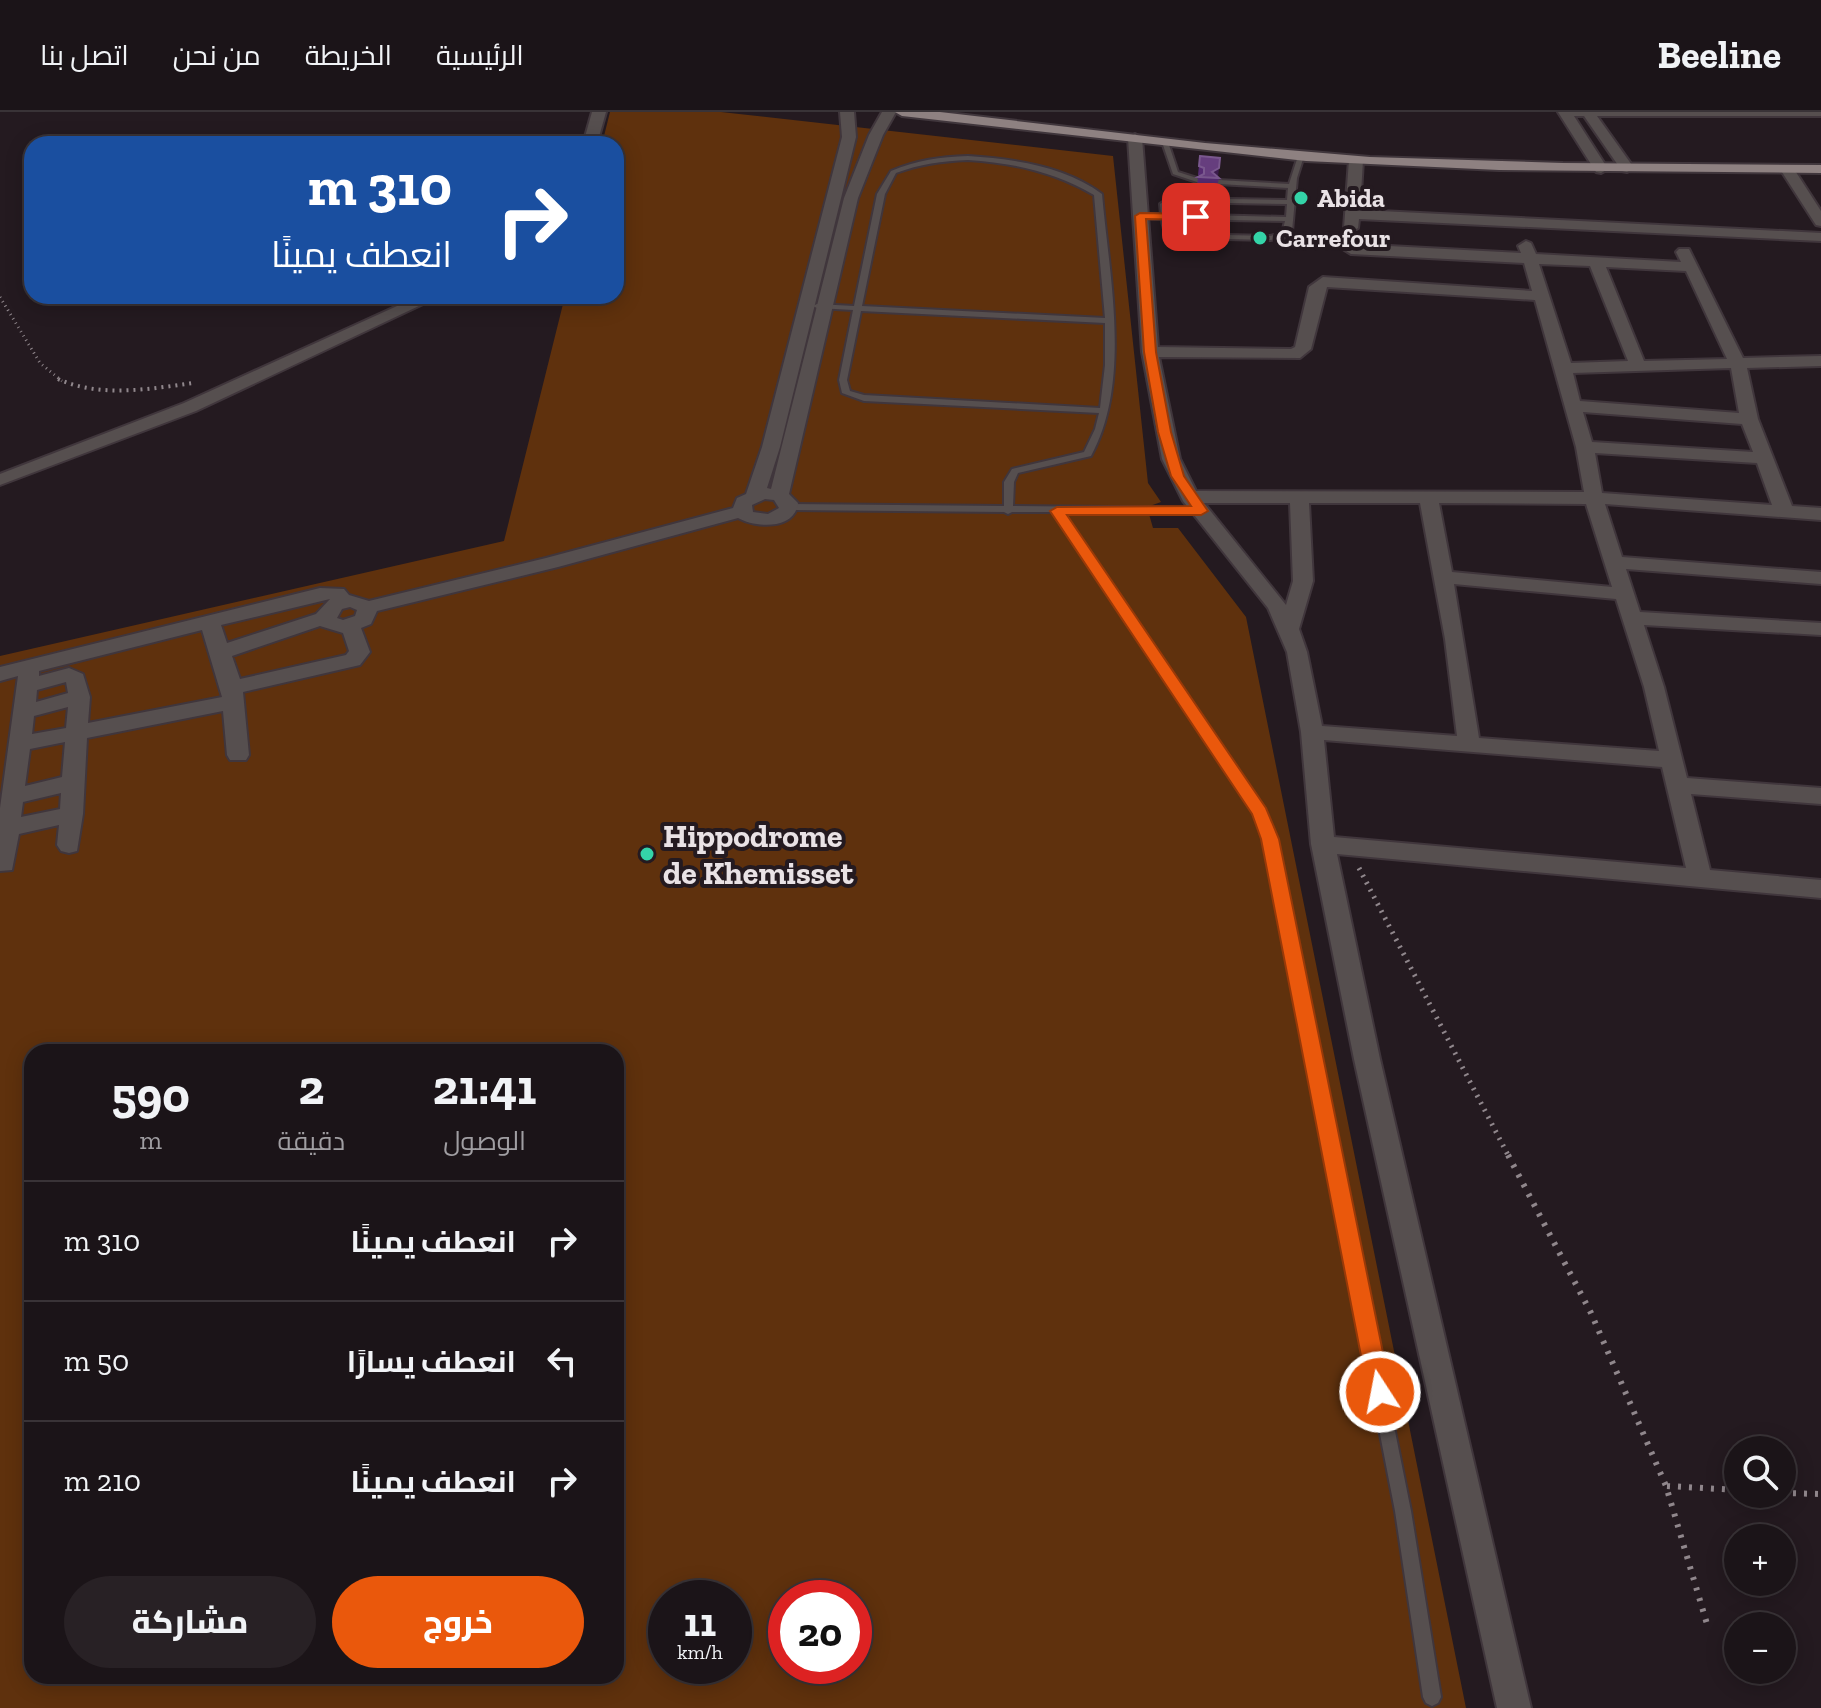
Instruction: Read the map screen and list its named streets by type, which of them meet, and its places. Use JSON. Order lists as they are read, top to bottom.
{
  "places": ["Abida", "Carrefour", "Hippodrome de Khemisset"],
  "page": {
    "header": "Beeline",
    "nav": [
      "الرئيسية",
      "الخريطة",
      "من نحن",
      "اتصل بنا"
    ],
    "turn": ["310 m", "انعطف يمينًا"],
    "eta": [
      "21:41",
      "الوصول",
      "2",
      "دقيقة",
      "590",
      "m"
    ],
    "list": [
      {
        "name": "انعطف يمينًا",
        "value": "310 m"
      },
      {
        "name": "انعطف يسارًا",
        "value": "50 m"
      },
      {
        "name": "انعطف يمينًا",
        "value": "210 m"
      }
    ],
    "map_buttons": ["+", "−"],
    "buttons": ["خروج", "مشاركة"],
    "speed": "11 km/h",
    "limit": "20"
  }
}
